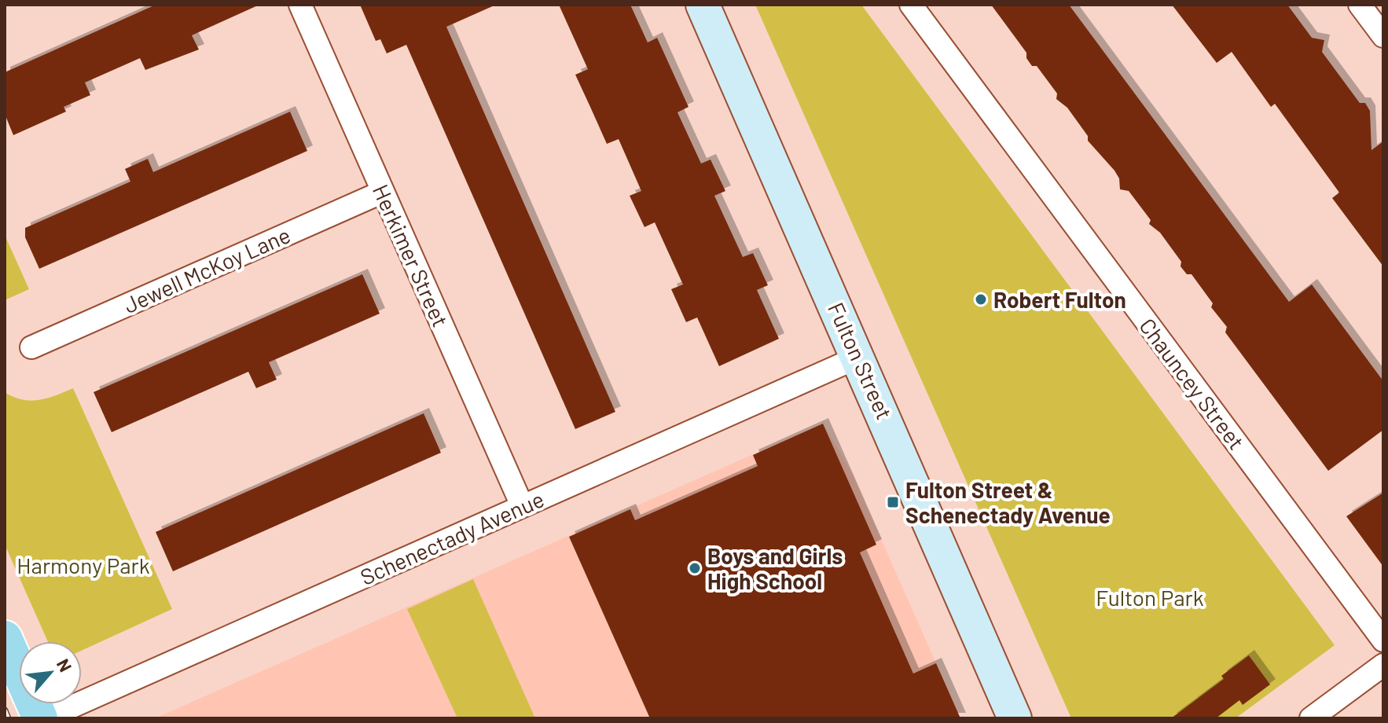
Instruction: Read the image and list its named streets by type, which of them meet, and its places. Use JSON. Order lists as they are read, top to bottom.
{
  "streets": {
    "main road": ["Fulton Street"],
    "street": [
      "Herkimer Street",
      "Jewell McKoy Lane",
      "Chauncey Street",
      "Schenectady Avenue"
    ]
  },
  "crossings": [
    ["Herkimer Street", "Jewell McKoy Lane"],
    ["Herkimer Street", "Schenectady Avenue"],
    ["Fulton Street", "Schenectady Avenue"]
  ],
  "parks": ["Harmony Park", "Fulton Park"],
  "places": {
    "other": ["Robert Fulton", "Boys and Girls High School"],
    "transit": ["Fulton Street & Schenectady Avenue"]
  },
  "north": "top right"
}
